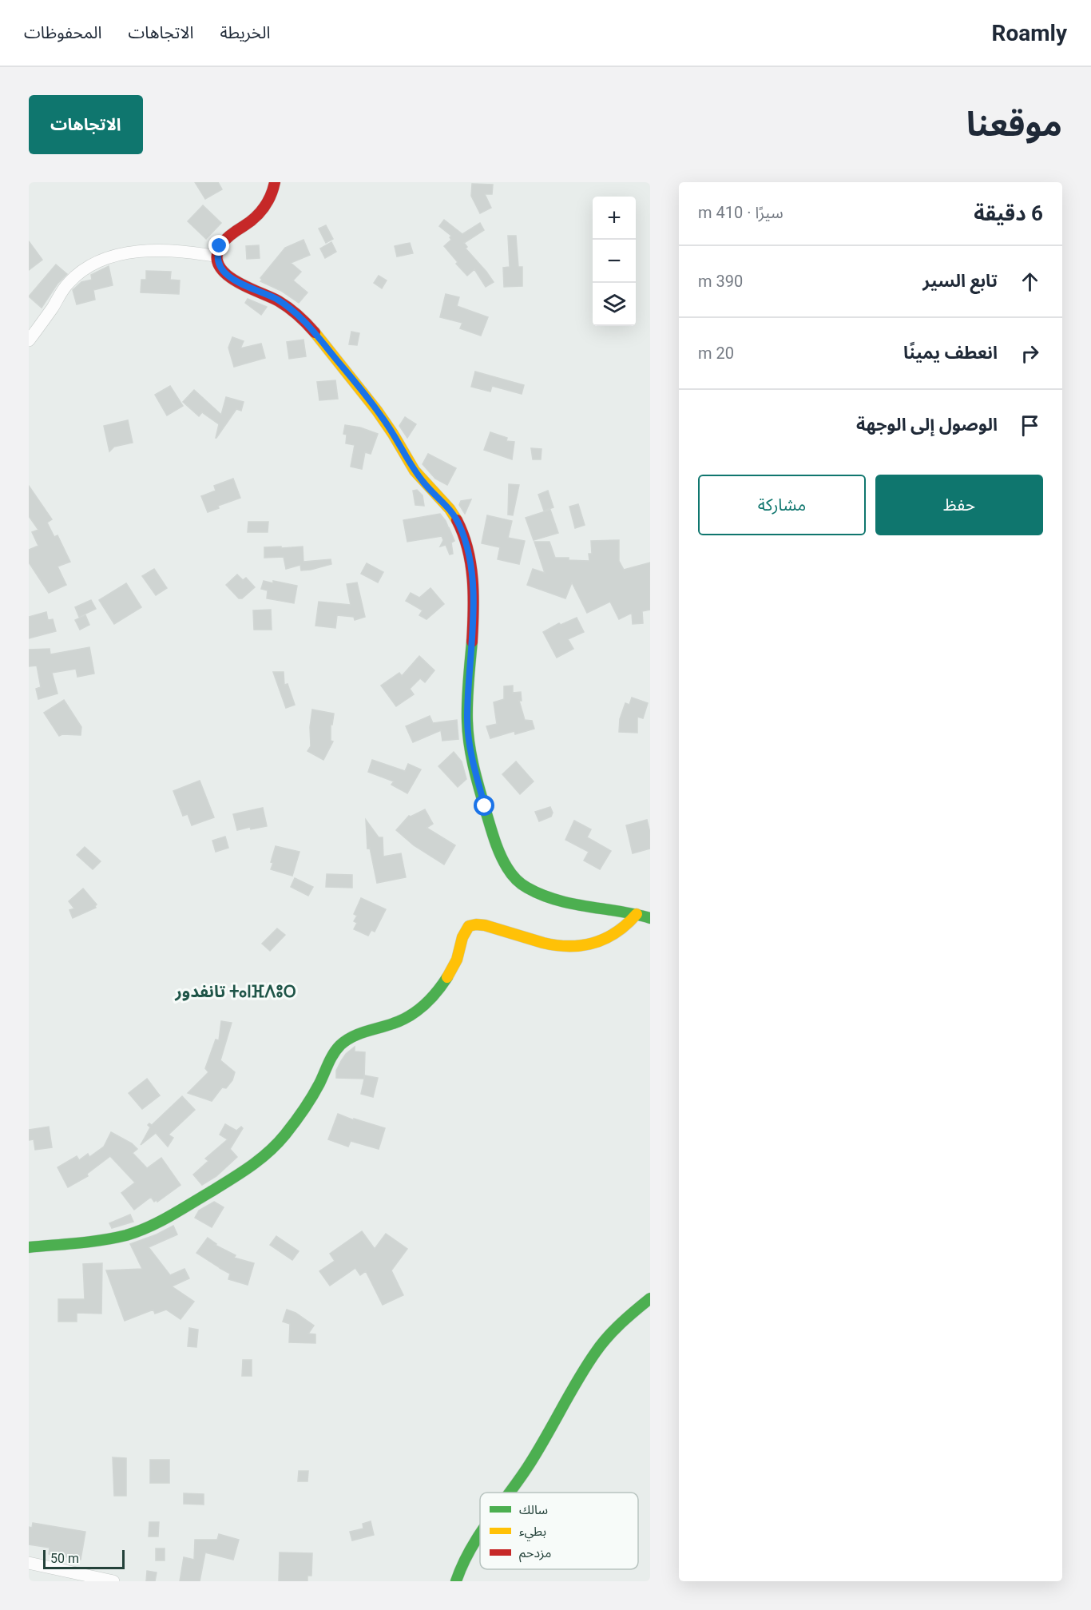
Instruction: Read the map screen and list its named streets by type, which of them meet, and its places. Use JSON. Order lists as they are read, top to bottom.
{
  "districts": ["تانفدور ⵜⴰⵏⴼⴷⵓⵔ"],
  "legend": ["سالك", "بطيء", "مزدحم"],
  "scale_bar": "50 m",
  "page": {
    "header": "Roamly",
    "nav": ["الخريطة", "الاتجاهات", "المحفوظات"],
    "title": "موقعنا",
    "buttons": [
      "الاتجاهات",
      ["حفظ", "مشاركة"]
    ],
    "heading": ["6 دقيقة", "سيرًا · 410 m"],
    "map_buttons": ["+", "−"],
    "list": [
      ["تابع السير", "390 m"],
      ["انعطف يمينًا", "20 m"],
      "الوصول إلى الوجهة"
    ],
    "scale": "50 m"
  }
}
